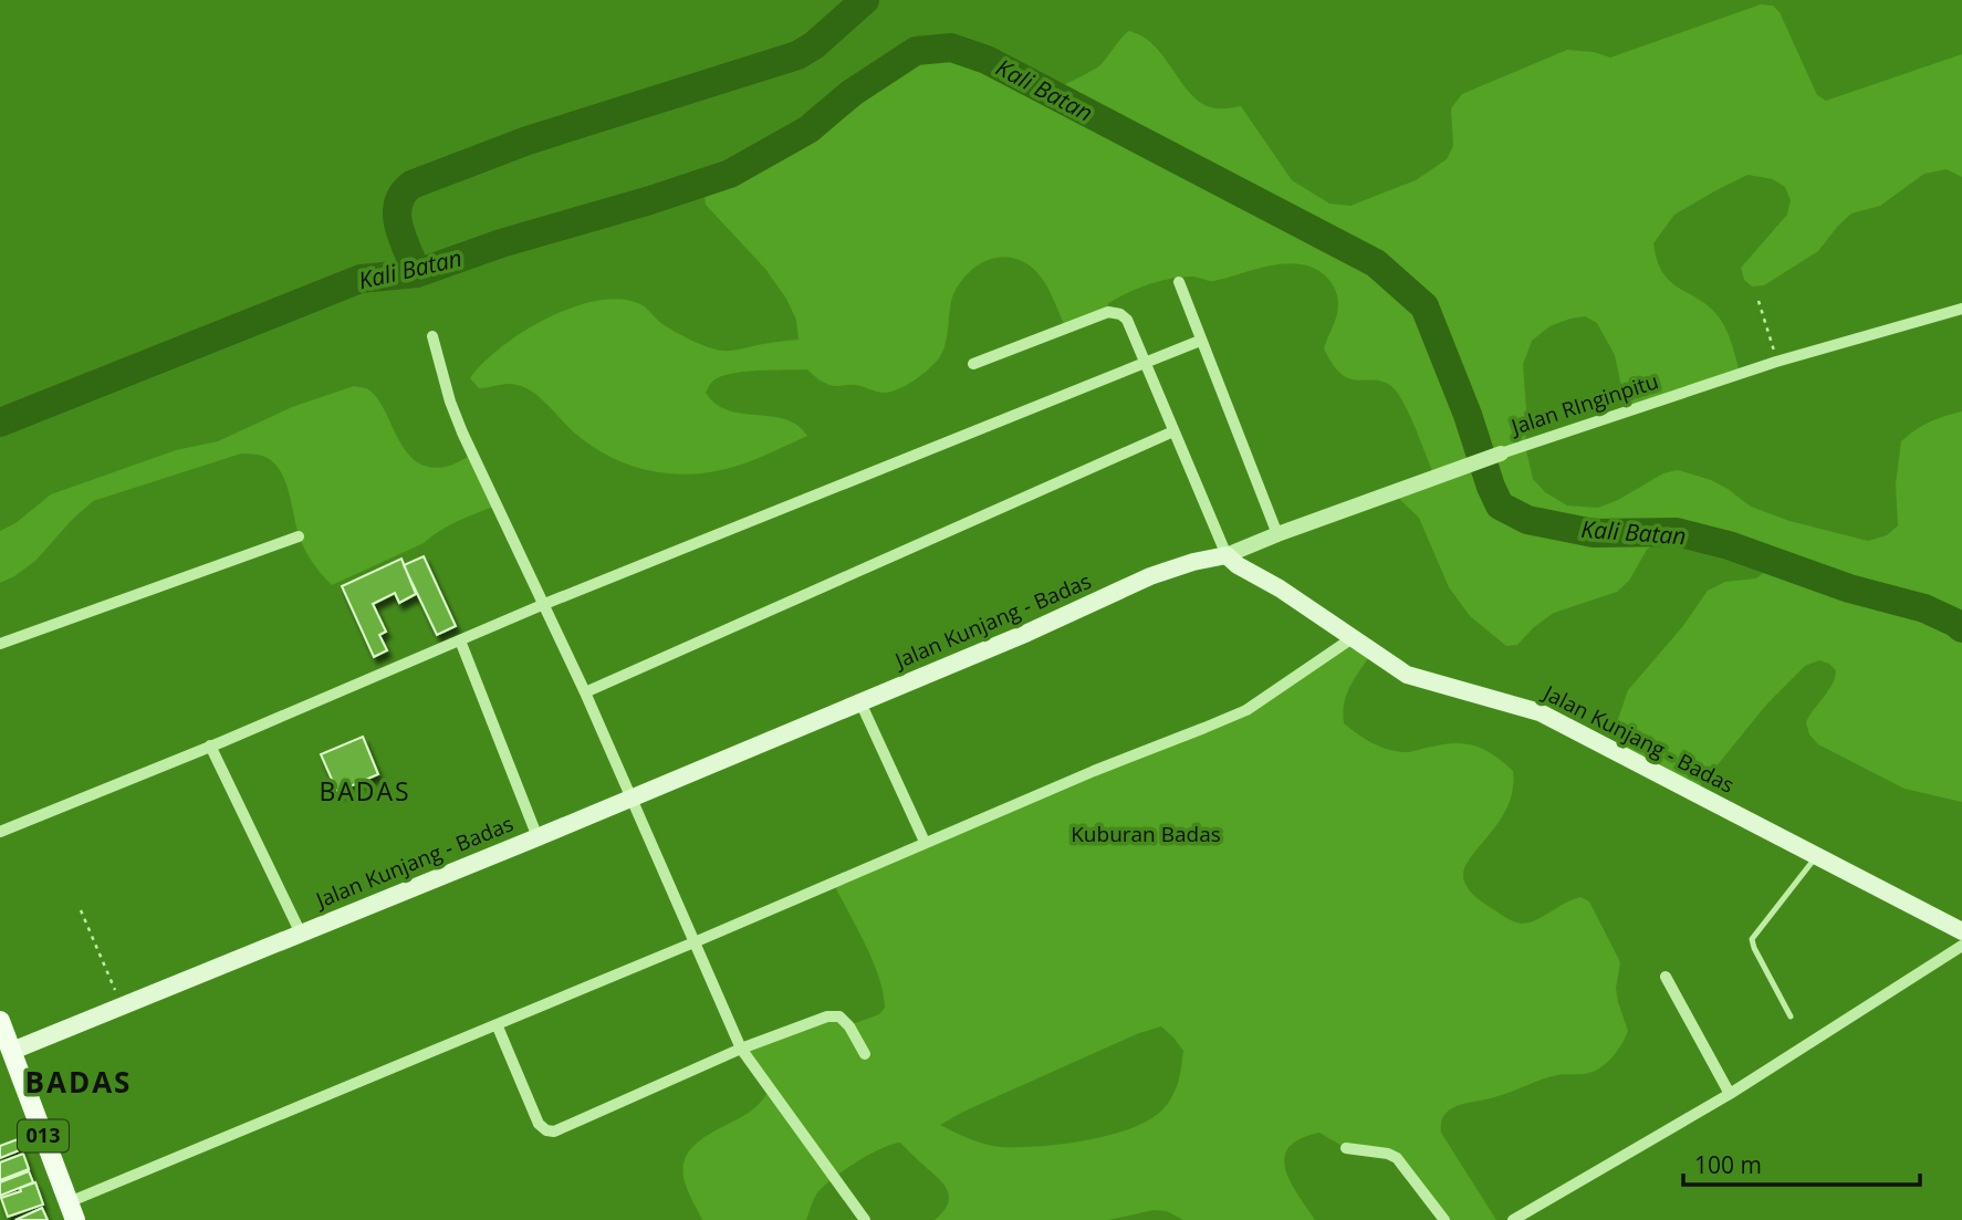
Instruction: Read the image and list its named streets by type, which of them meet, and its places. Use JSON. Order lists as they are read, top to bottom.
{
  "streets": {
    "main road": ["Jalan Kunjang - Badas", "013"],
    "street": ["Jalan RInginpitu"]
  },
  "crossings": [
    ["Jalan RInginpitu", "Jalan Kunjang - Badas"],
    ["Jalan Kunjang - Badas", "013"]
  ],
  "districts": ["BADAS", "BADAS"],
  "water": ["Kali Batan"],
  "parks": ["Kuburan Badas"],
  "scale_bar": "100 m"
}
